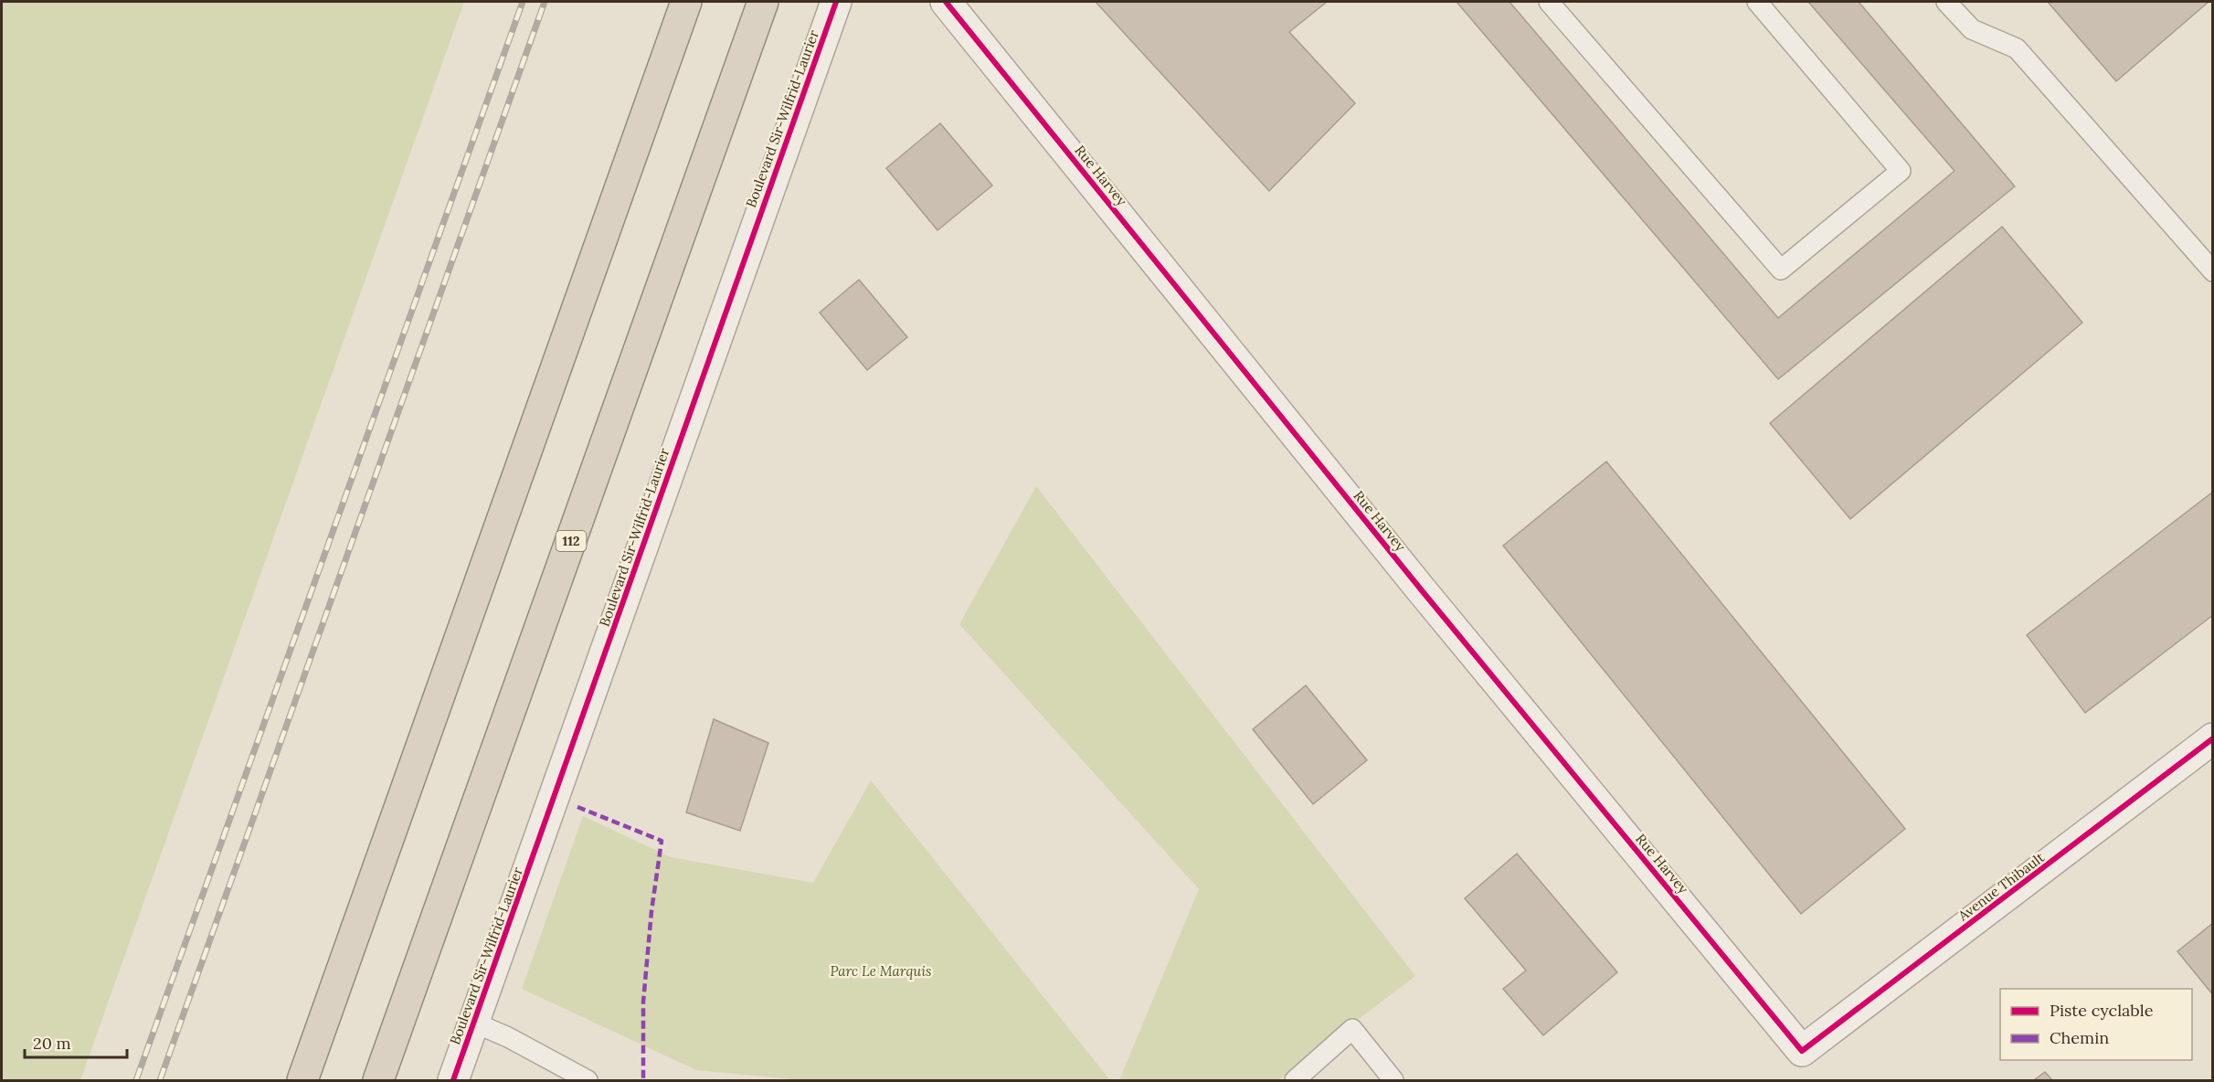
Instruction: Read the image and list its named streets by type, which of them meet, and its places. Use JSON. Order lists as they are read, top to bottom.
{
  "streets": {
    "highway": ["112"],
    "street": ["Boulevard Sir-Wilfrid-Laurier", "Rue Harvey", "Avenue Thibault"]
  },
  "crossings": [
    ["Rue Harvey", "Avenue Thibault"]
  ],
  "parks": ["Parc Le Marquis"],
  "legend": ["Piste cyclable", "Chemin"],
  "scale_bar": "20 m"
}
